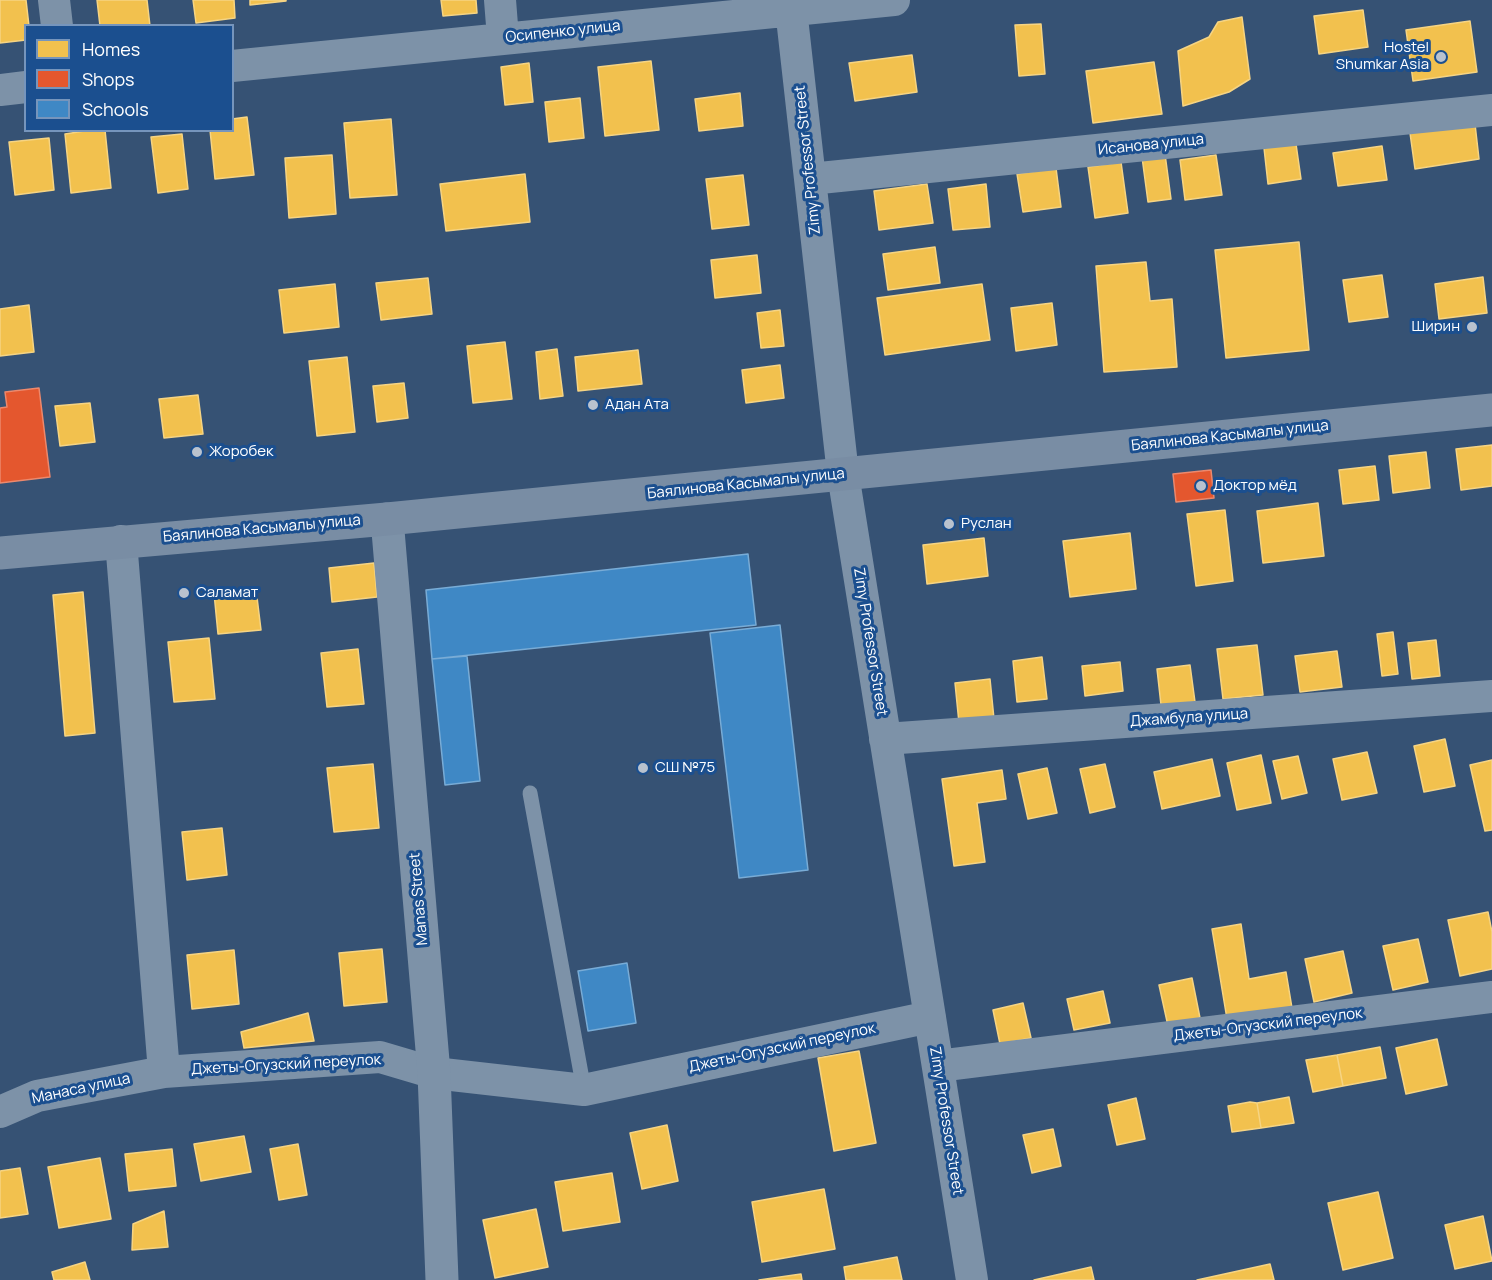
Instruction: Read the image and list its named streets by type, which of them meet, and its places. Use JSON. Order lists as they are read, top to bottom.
{
  "streets": {
    "main road": ["Баялинова Касымалы улица"],
    "street": [
      "Осипенко улица",
      "Исанова улица",
      "Zimy Professor Street",
      "Джамбула улица",
      "Manas Street",
      "Джеты-Огузский переулок",
      "Манаса улица"
    ]
  },
  "crossings": [
    ["Осипенко улица", "Zimy Professor Street"],
    ["Исанова улица", "Zimy Professor Street"],
    ["Zimy Professor Street", "Баялинова Касымалы улица"],
    ["Zimy Professor Street", "Джамбула улица"],
    ["Zimy Professor Street", "Джеты-Огузский переулок"],
    ["Баялинова Касымалы улица", "Manas Street"],
    ["Manas Street", "Джеты-Огузский переулок"],
    ["Джеты-Огузский переулок", "Манаса улица"]
  ],
  "places": [
    "Hostel Shumkar Asia",
    "Ширин",
    "Адан Ата",
    "Жоробек",
    "Доктор мёд",
    "Руслан",
    "Саламат",
    "СШ №75"
  ],
  "legend": ["Homes", "Shops", "Schools"]
}
